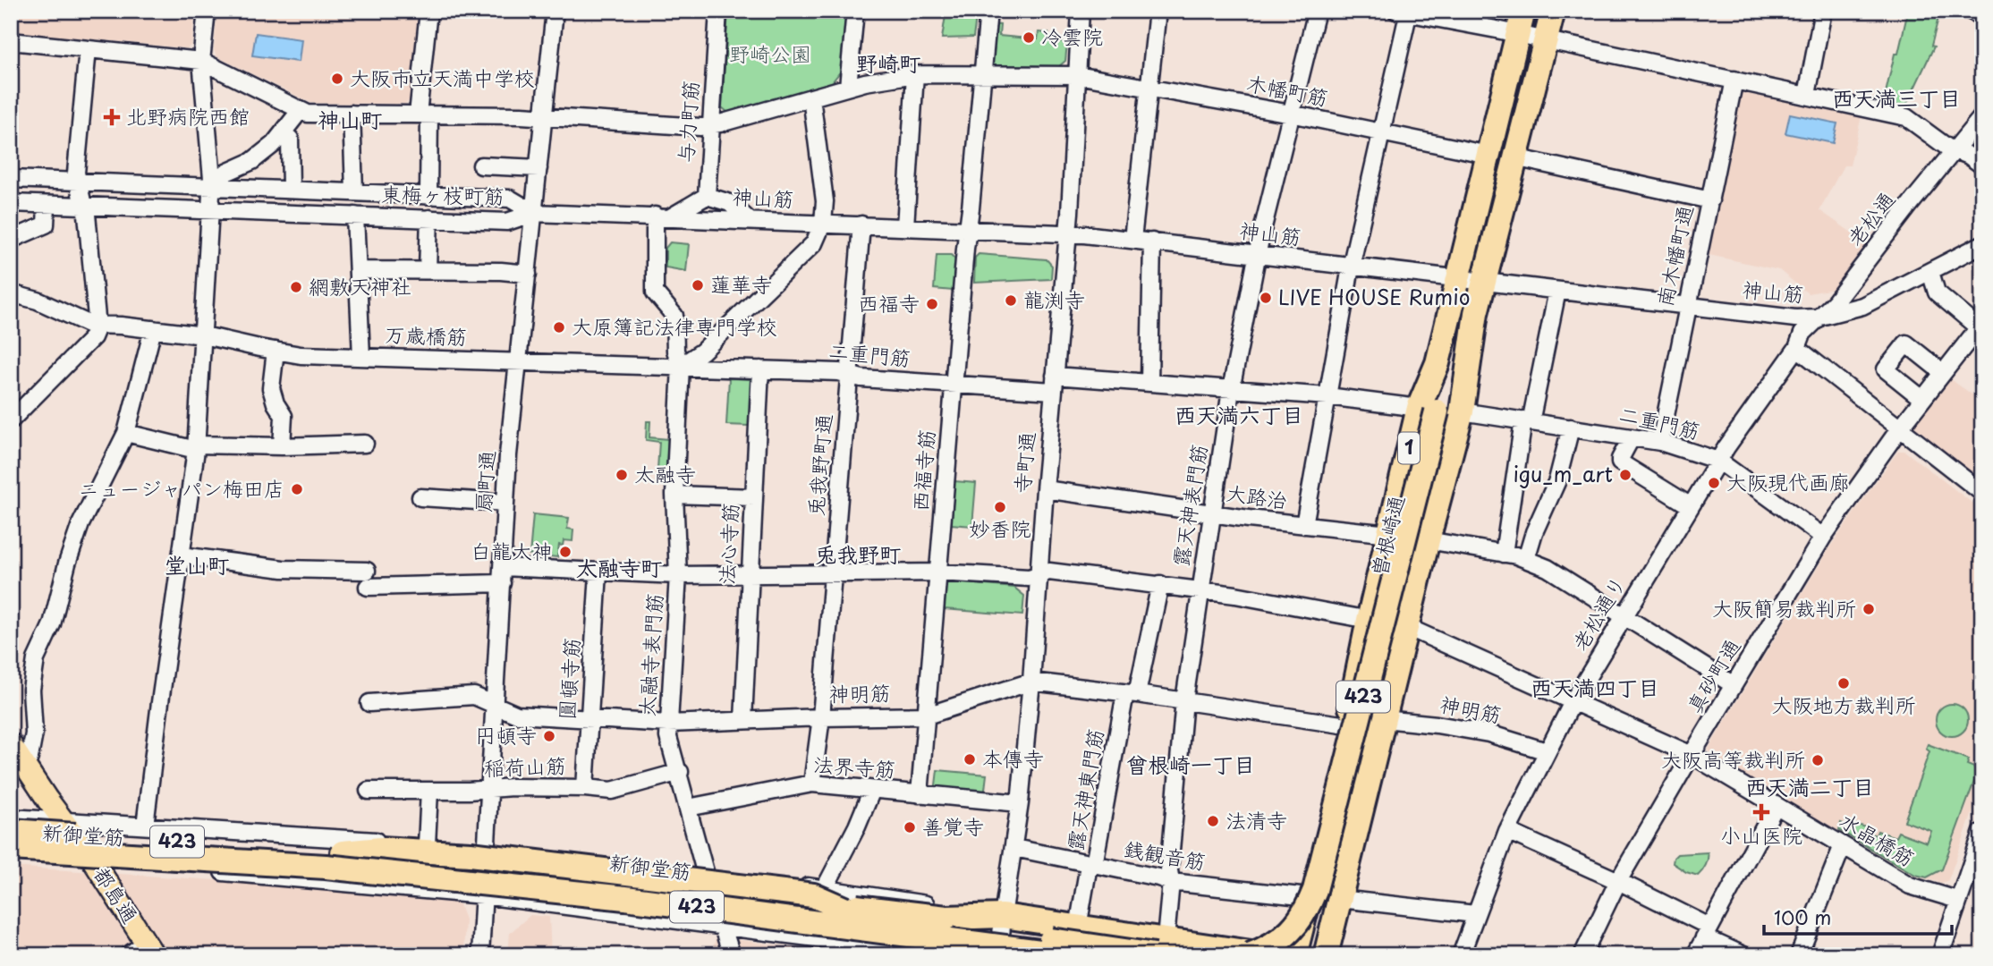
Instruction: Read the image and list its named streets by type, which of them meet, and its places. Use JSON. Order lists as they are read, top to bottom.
{
  "streets": {
    "highway": [
      "1",
      "曽根崎通",
      "423",
      "新御堂筋"
    ],
    "main road": ["都島通"],
    "street": [
      "木幡町筋",
      "与力町筋",
      "東梅ヶ枝町筋",
      "神山筋",
      "老松通",
      "南木幡町通",
      "万歳橋筋",
      "二重門筋",
      "寺町通",
      "兎我野町通",
      "西福寺筋",
      "扇町通",
      "大路治",
      "露天神表門筋",
      "法心寺筋",
      "老松通り",
      "太融寺表門筋",
      "真砂町通",
      "圓頓寺筋",
      "神明筋",
      "稲荷山筋",
      "法界寺筋",
      "露天神東門筋",
      "水晶橋筋",
      "銭観音筋"
    ]
  },
  "crossings": [
    ["木幡町筋", "与力町筋"],
    ["木幡町筋", "寺町通"],
    ["木幡町筋", "西福寺筋"],
    ["木幡町筋", "扇町通"],
    ["木幡町筋", "露天神表門筋"],
    ["東梅ヶ枝町筋", "神山筋"],
    ["東梅ヶ枝町筋", "扇町通"],
    ["神山筋", "老松通"],
    ["神山筋", "南木幡町通"],
    ["神山筋", "寺町通"],
    ["神山筋", "兎我野町通"],
    ["神山筋", "西福寺筋"],
    ["神山筋", "扇町通"],
    ["神山筋", "露天神表門筋"],
    ["神山筋", "太融寺表門筋"],
    ["神山筋", "423"],
    ["老松通", "老松通り"],
    ["南木幡町通", "二重門筋"],
    ["万歳橋筋", "二重門筋"],
    ["万歳橋筋", "扇町通"],
    ["万歳橋筋", "太融寺表門筋"],
    ["二重門筋", "寺町通"],
    ["二重門筋", "兎我野町通"],
    ["二重門筋", "西福寺筋"],
    ["二重門筋", "露天神表門筋"],
    ["二重門筋", "曽根崎通"],
    ["二重門筋", "法心寺筋"],
    ["二重門筋", "老松通り"],
    ["二重門筋", "太融寺表門筋"],
    ["二重門筋", "真砂町通"],
    ["二重門筋", "423"],
    ["寺町通", "大路治"],
    ["寺町通", "神明筋"],
    ["寺町通", "423"],
    ["寺町通", "法界寺筋"],
    ["寺町通", "新御堂筋"],
    ["寺町通", "水晶橋筋"],
    ["寺町通", "銭観音筋"],
    ["兎我野町通", "神明筋"],
    ["兎我野町通", "法界寺筋"],
    ["兎我野町通", "水晶橋筋"],
    ["西福寺筋", "神明筋"],
    ["西福寺筋", "法界寺筋"],
    ["西福寺筋", "水晶橋筋"],
    ["扇町通", "神明筋"],
    ["扇町通", "稲荷山筋"],
    ["扇町通", "新御堂筋"],
    ["扇町通", "水晶橋筋"],
    ["大路治", "露天神表門筋"],
    ["大路治", "曽根崎通"],
    ["露天神表門筋", "神明筋"],
    ["露天神表門筋", "423"],
    ["露天神表門筋", "新御堂筋"],
    ["露天神表門筋", "水晶橋筋"],
    ["露天神表門筋", "銭観音筋"],
    ["曽根崎通", "神明筋"],
    ["曽根崎通", "423"],
    ["曽根崎通", "水晶橋筋"],
    ["曽根崎通", "銭観音筋"],
    ["法心寺筋", "神明筋"],
    ["法心寺筋", "水晶橋筋"],
    ["老松通り", "神明筋"],
    ["老松通り", "水晶橋筋"],
    ["太融寺表門筋", "神明筋"],
    ["太融寺表門筋", "稲荷山筋"],
    ["太融寺表門筋", "法界寺筋"],
    ["太融寺表門筋", "新御堂筋"],
    ["太融寺表門筋", "水晶橋筋"],
    ["真砂町通", "水晶橋筋"],
    ["圓頓寺筋", "神明筋"],
    ["圓頓寺筋", "稲荷山筋"],
    ["圓頓寺筋", "水晶橋筋"],
    ["神明筋", "露天神東門筋"],
    ["423", "新御堂筋"],
    ["露天神東門筋", "新御堂筋"],
    ["露天神東門筋", "水晶橋筋"],
    ["露天神東門筋", "銭観音筋"],
    ["新御堂筋", "都島通"]
  ],
  "districts": [
    "野崎町",
    "西天満三丁目",
    "神山町",
    "西天満六丁目",
    "兎我野町",
    "堂山町",
    "太融寺町",
    "西天満四丁目",
    "曾根崎一丁目",
    "西天満二丁目"
  ],
  "parks": ["野崎公園"],
  "places": {
    "other": [
      "冷雲院",
      "大阪市立天満中学校",
      "蓮華寺",
      "網敷天神社",
      "LIVE HOUSE Rumio",
      "龍渕寺",
      "西福寺",
      "大原簿記法律専門学校",
      "太融寺",
      "igu_m_art",
      "大阪現代画廊",
      "ニュージャパン梅田店",
      "妙香院",
      "白龍大神",
      "大阪簡易裁判所",
      "大阪地方裁判所",
      "円頓寺",
      "本傳寺",
      "大阪高等裁判所",
      "法清寺",
      "善覚寺"
    ],
    "health": ["北野病院西館", "小山医院"]
  },
  "scale_bar": "100 m"
}
